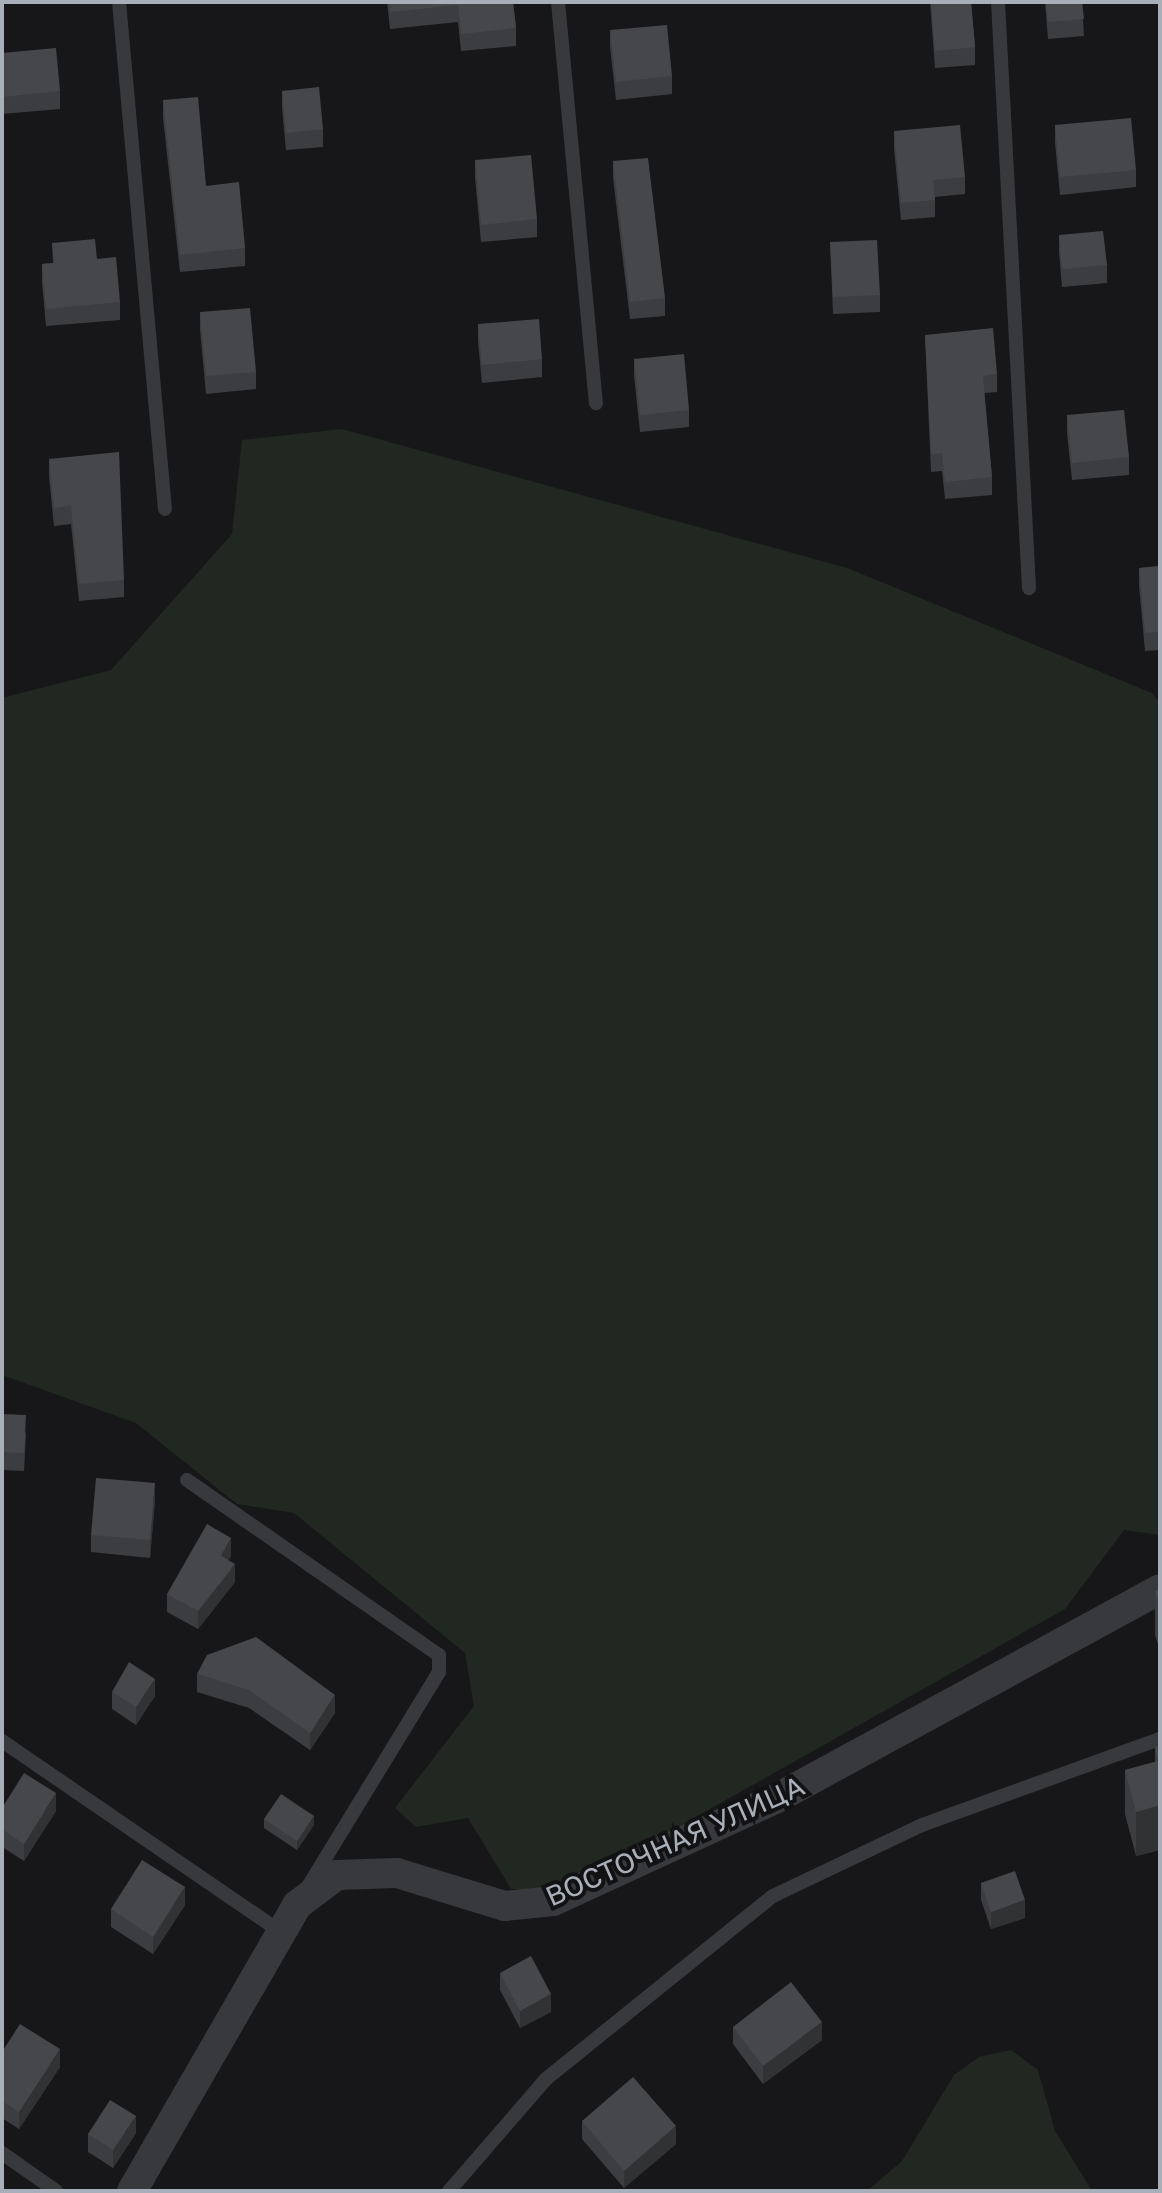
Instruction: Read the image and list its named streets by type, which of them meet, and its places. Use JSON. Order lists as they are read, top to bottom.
{
  "streets": {
    "street": ["ВОСТОЧНАЯ УЛИЦА"]
  }
}
